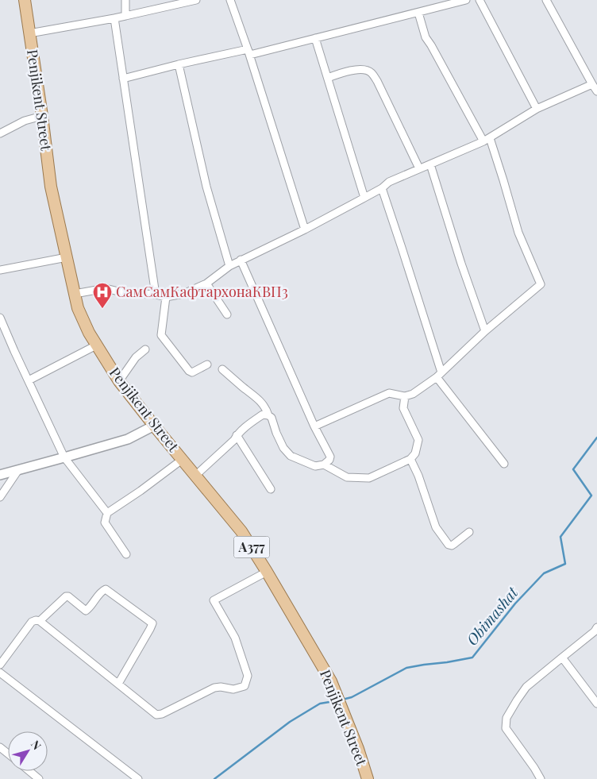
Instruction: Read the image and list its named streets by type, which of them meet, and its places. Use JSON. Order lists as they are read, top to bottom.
{
  "streets": {
    "main road": ["Penjikent Street", "A377"]
  },
  "water": ["Obimashat"],
  "places": {
    "hospital": ["СамСамКафтархонаКВП3"]
  },
  "north": "top right"
}
